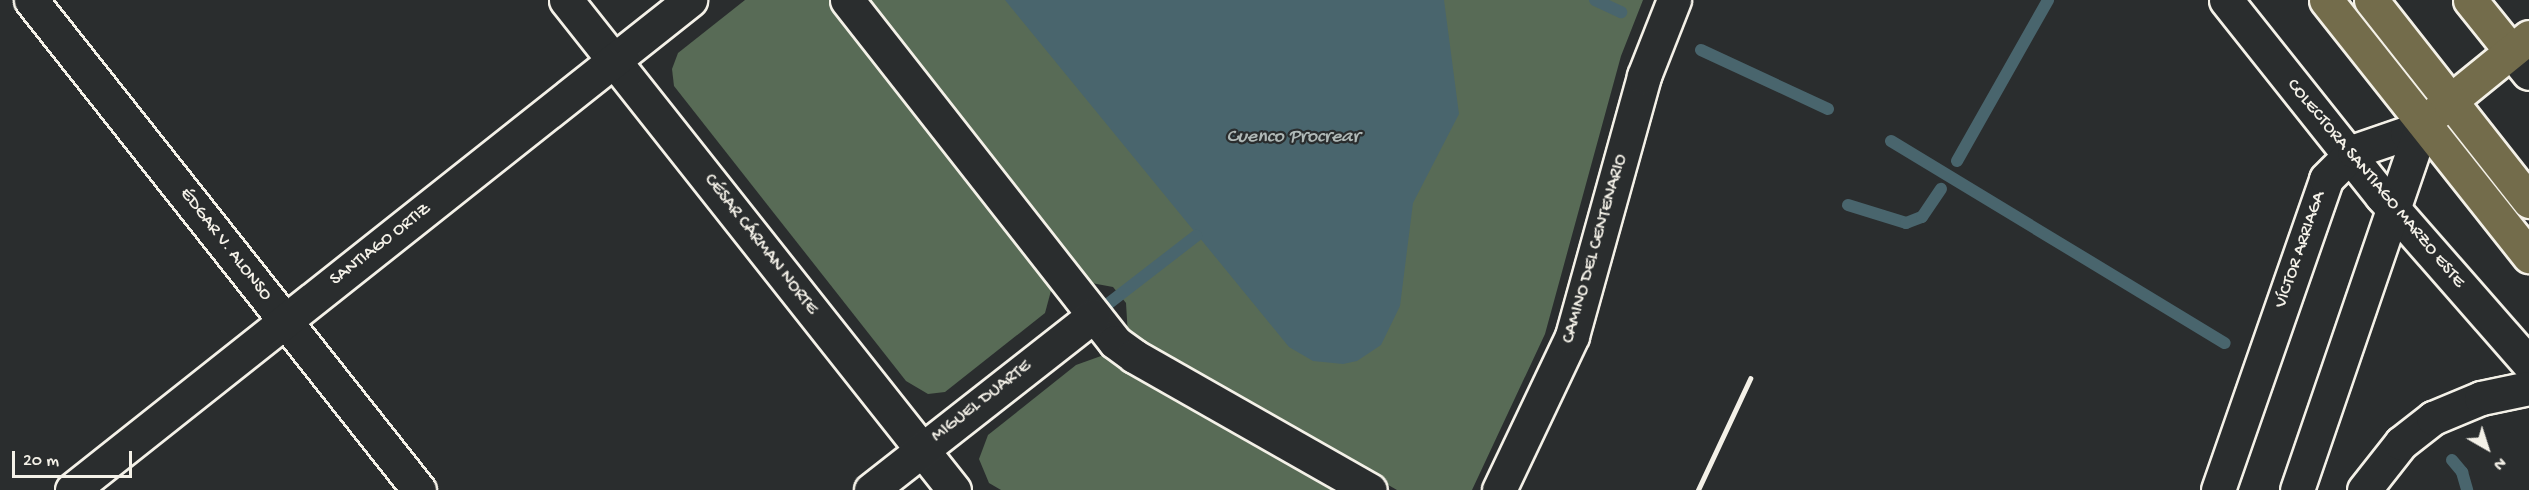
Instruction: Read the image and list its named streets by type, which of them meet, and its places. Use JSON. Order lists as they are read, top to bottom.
{
  "streets": {
    "street": [
      "COLECTORA SANTIAGO MARZO ESTE",
      "ÉDGAR V. ALONSO",
      "SANTIAGO ORTIZ",
      "CÉSAR CÁRMAN NORTE",
      "CAMINO DEL CENTENARIO",
      "VÍCTOR ARRIAGA",
      "MIGUEL DUARTE"
    ]
  },
  "crossings": [
    ["COLECTORA SANTIAGO MARZO ESTE", "VÍCTOR ARRIAGA"],
    ["ÉDGAR V. ALONSO", "SANTIAGO ORTIZ"],
    ["SANTIAGO ORTIZ", "CÉSAR CÁRMAN NORTE"],
    ["CÉSAR CÁRMAN NORTE", "MIGUEL DUARTE"]
  ],
  "water": ["Cuenco Procrear"],
  "scale_bar": "20 m",
  "north": "bottom right"
}
